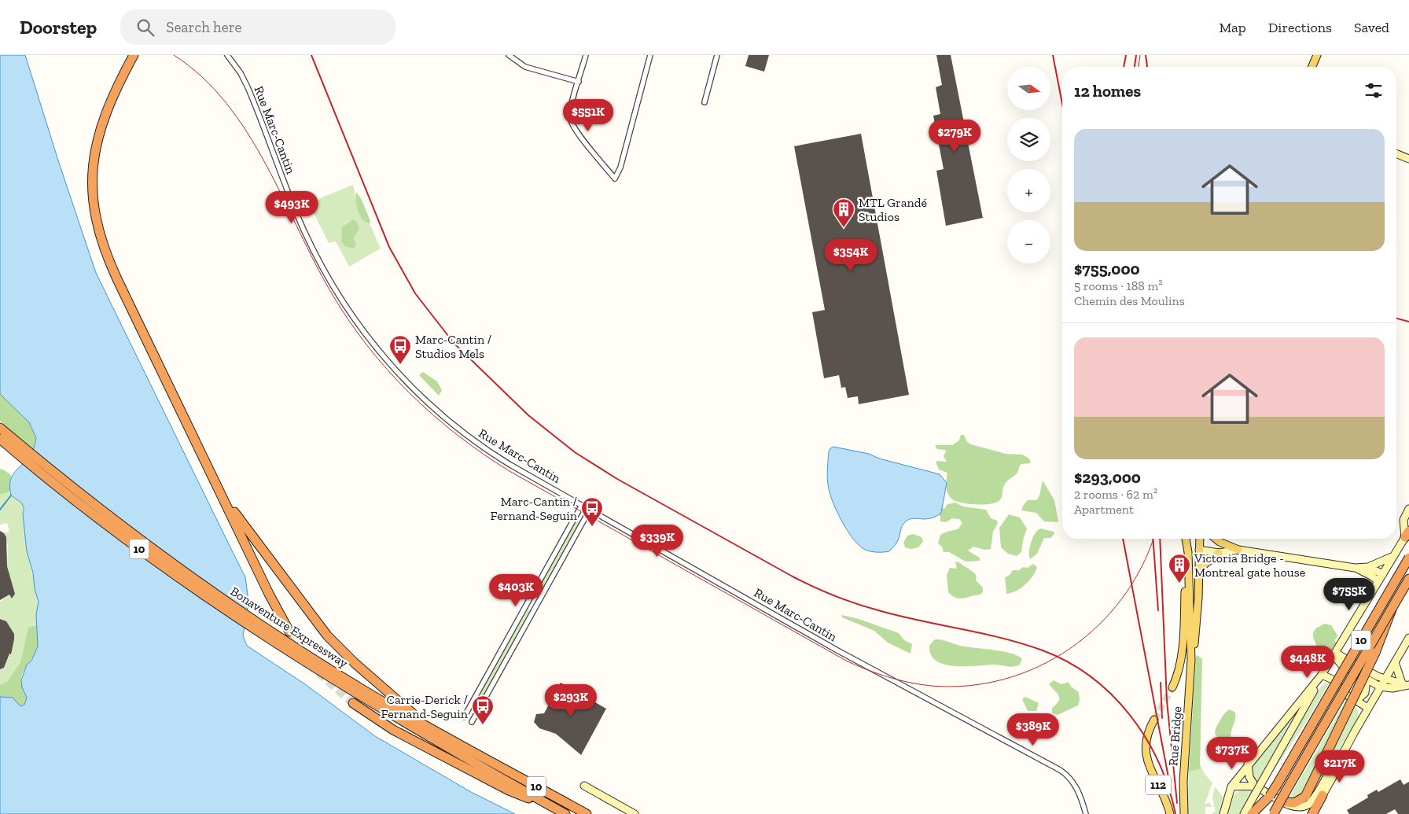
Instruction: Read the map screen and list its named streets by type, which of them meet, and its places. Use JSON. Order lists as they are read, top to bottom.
{
  "streets": {
    "highway": ["10", "Bonaventure Expressway"],
    "main road": ["Rue Bridge", "112"],
    "street": ["Rue Marc-Cantin"]
  },
  "places": {
    "building": ["MTL Grandé Studios", "Victoria Bridge - Montreal gate house"],
    "bus stop": ["Marc-Cantin / Studios Mels", "Marc-Cantin / Fernand-Seguin", "Carrie-Derick / Fernand-Seguin"]
  },
  "north": "right",
  "page": {
    "header": "Doorstep",
    "search": "Search here",
    "nav": ["Map", "Directions", "Saved"],
    "map_buttons": ["+", "−"],
    "heading": "12 homes",
    "price": [
      "$551K",
      "$279K",
      "$493K",
      "$354K",
      "$339K",
      "$403K",
      "$755K",
      "$448K",
      "$293K",
      "$389K",
      "$737K",
      "$217K"
    ],
    "list": [
      {
        "name": "$755,000",
        "note": "5 rooms · 188 m² · Chemin des Moulins"
      },
      {
        "name": "$293,000",
        "note": "2 rooms · 62 m² · Apartment"
      }
    ]
  }
}
